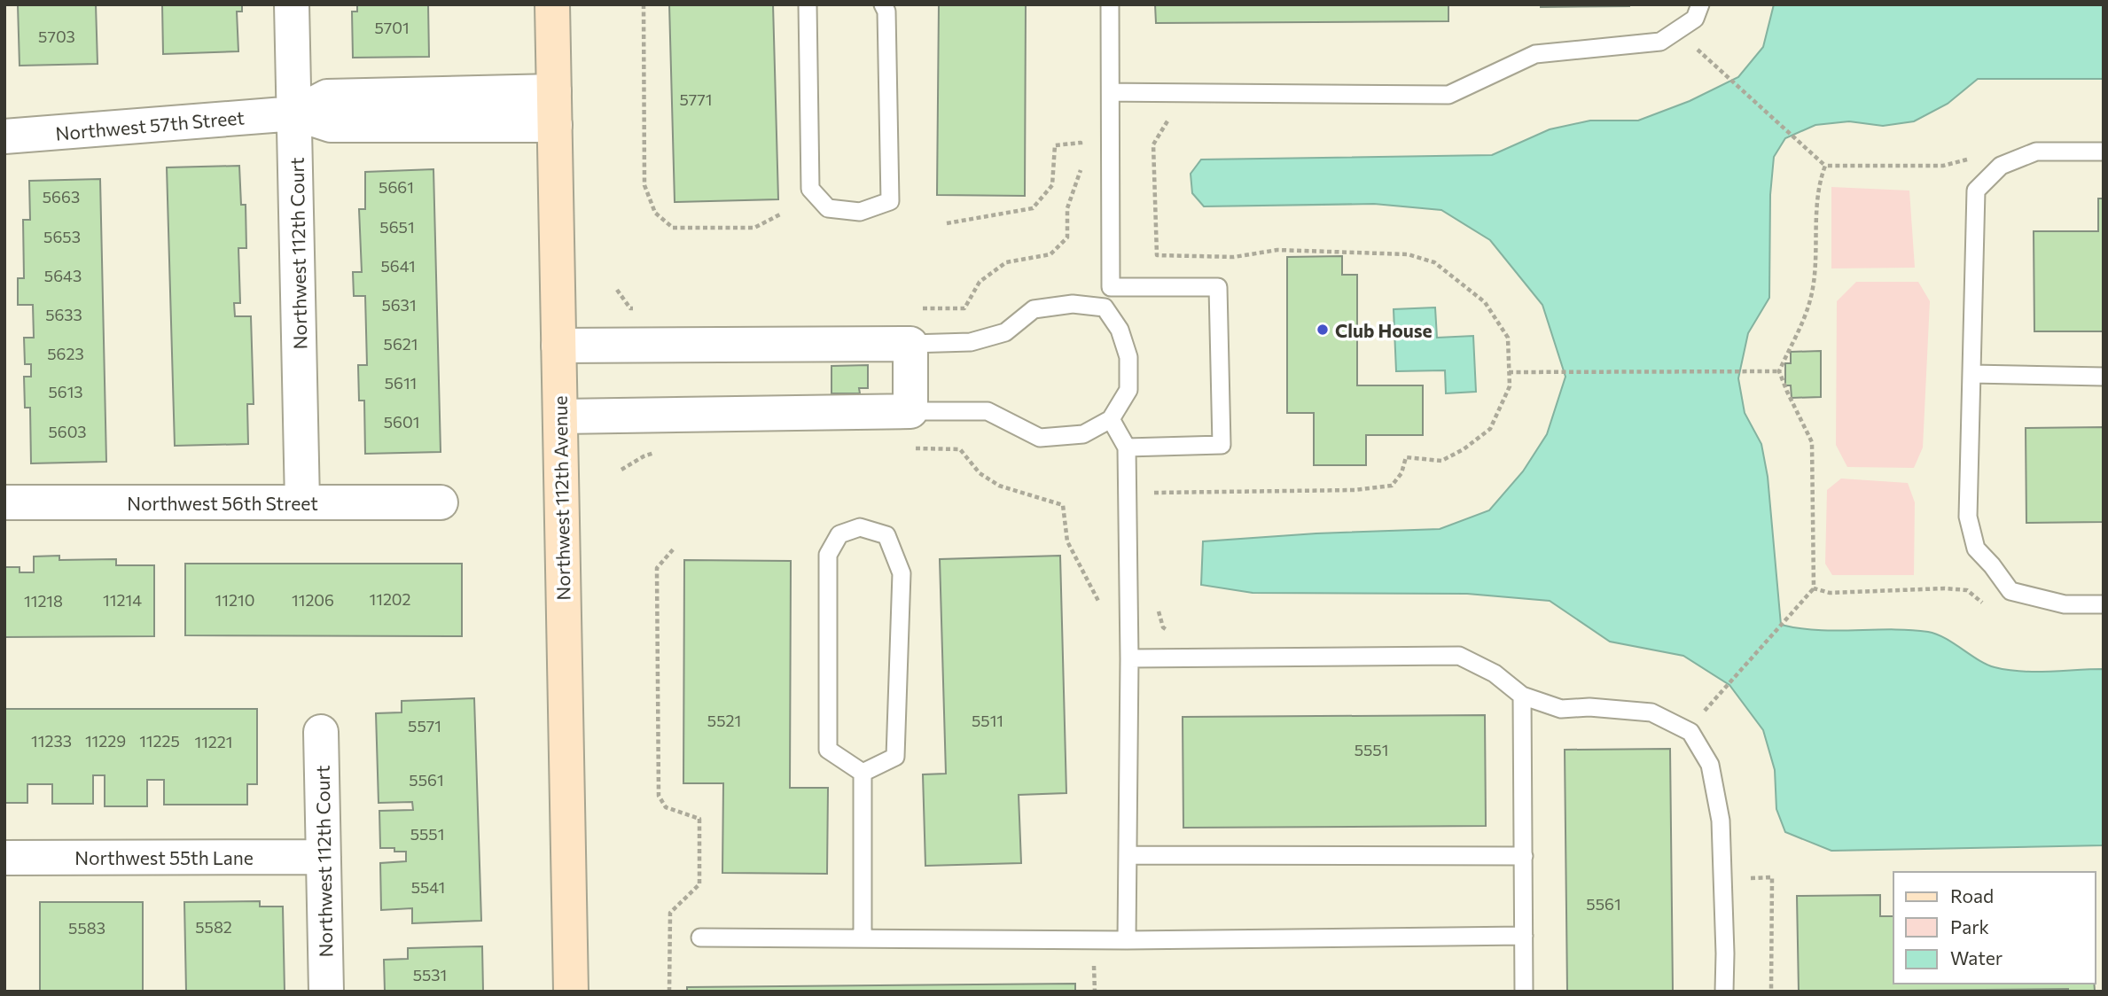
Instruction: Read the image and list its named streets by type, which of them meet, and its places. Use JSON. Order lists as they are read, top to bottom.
{
  "streets": {
    "street": [
      "Northwest 57th Street",
      "Northwest 112th Court",
      "Northwest 112th Avenue",
      "Northwest 56th Street",
      "Northwest 55th Lane"
    ]
  },
  "crossings": [
    ["Northwest 57th Street", "Northwest 112th Court"],
    ["Northwest 112th Court", "Northwest 56th Street"],
    ["Northwest 112th Court", "Northwest 55th Lane"]
  ],
  "places": ["Club House"],
  "house_numbers": [
    "5701",
    "5703",
    "5771",
    "5661",
    "5663",
    "5651",
    "5653",
    "5641",
    "5643",
    "5631",
    "5633",
    "5621",
    "5623",
    "5611",
    "5613",
    "5601",
    "5603",
    "11202",
    "11214",
    "11210",
    "11206",
    "11218",
    "5521",
    "5511",
    "5571",
    "11233",
    "11229",
    "11225",
    "11221",
    "5551",
    "5561",
    "5551",
    "5541",
    "5561",
    "5582",
    "5583",
    "5531"
  ],
  "legend": ["Road", "Park", "Water"]
}
